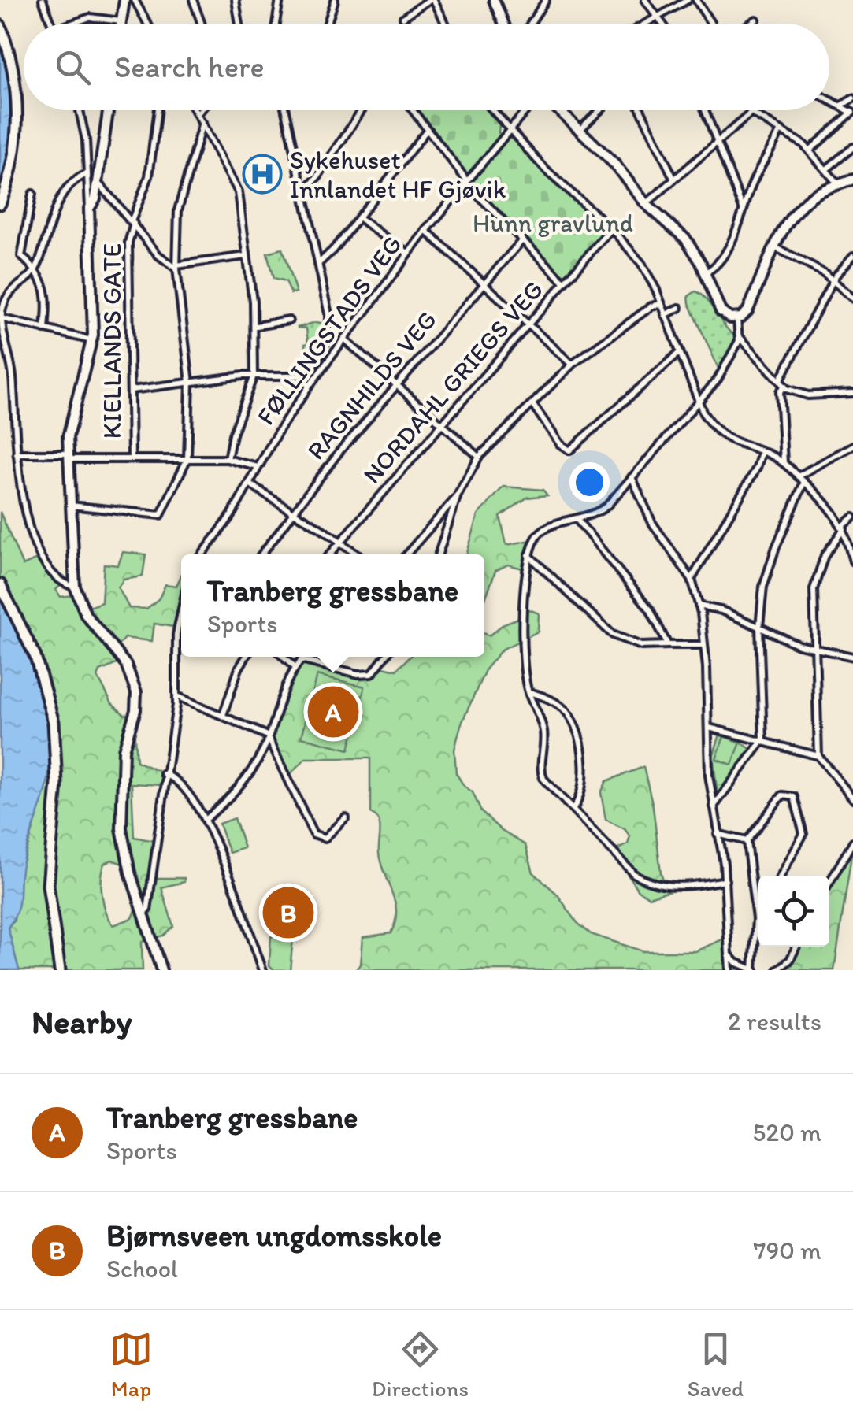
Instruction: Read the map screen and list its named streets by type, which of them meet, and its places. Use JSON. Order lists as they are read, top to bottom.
{
  "streets": {
    "street": [
      "FØLLINGSTADS VEG",
      "KIELLANDS GATE",
      "NORDAHL GRIEGS VEG",
      "RAGNHILDS VEG"
    ]
  },
  "parks": ["Hunn gravlund"],
  "places": {
    "hospital": ["Sykehuset Innlandet HF Gjøvik"]
  },
  "page": {
    "search": "Search here",
    "popup": ["Tranberg gressbane", "Sports"],
    "pins": ["A", "B"],
    "heading": ["Nearby", "2 results"],
    "list": [
      {
        "mark": "A",
        "name": "Tranberg gressbane",
        "note": "Sports",
        "value": "520 m"
      },
      {
        "mark": "B",
        "name": "Bjørnsveen ungdomsskole",
        "note": "School",
        "value": "790 m"
      }
    ],
    "nav": ["Map", "Directions", "Saved"]
  }
}
